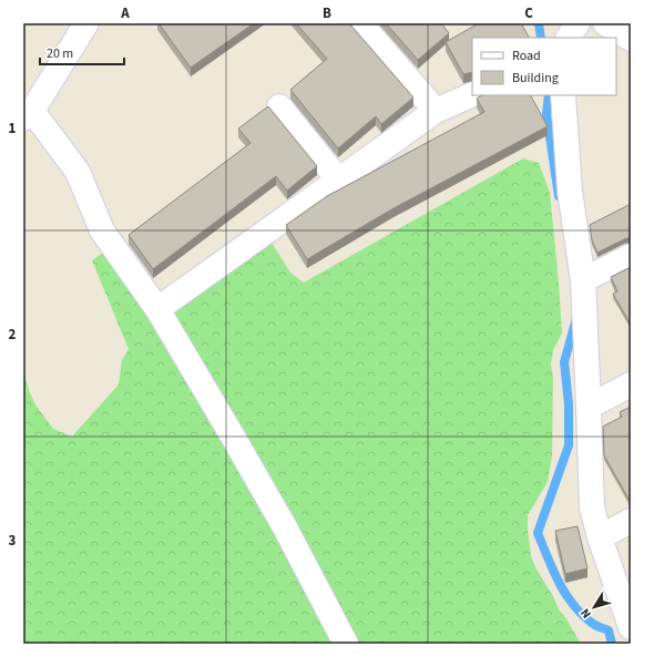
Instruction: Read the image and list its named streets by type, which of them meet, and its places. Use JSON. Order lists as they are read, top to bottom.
{
  "legend": ["Road", "Building"],
  "scale_bar": "20 m",
  "north": "bottom left",
  "grid": {
    "columns": ["A", "B", "C"],
    "rows": ["1", "2", "3"]
  }
}
